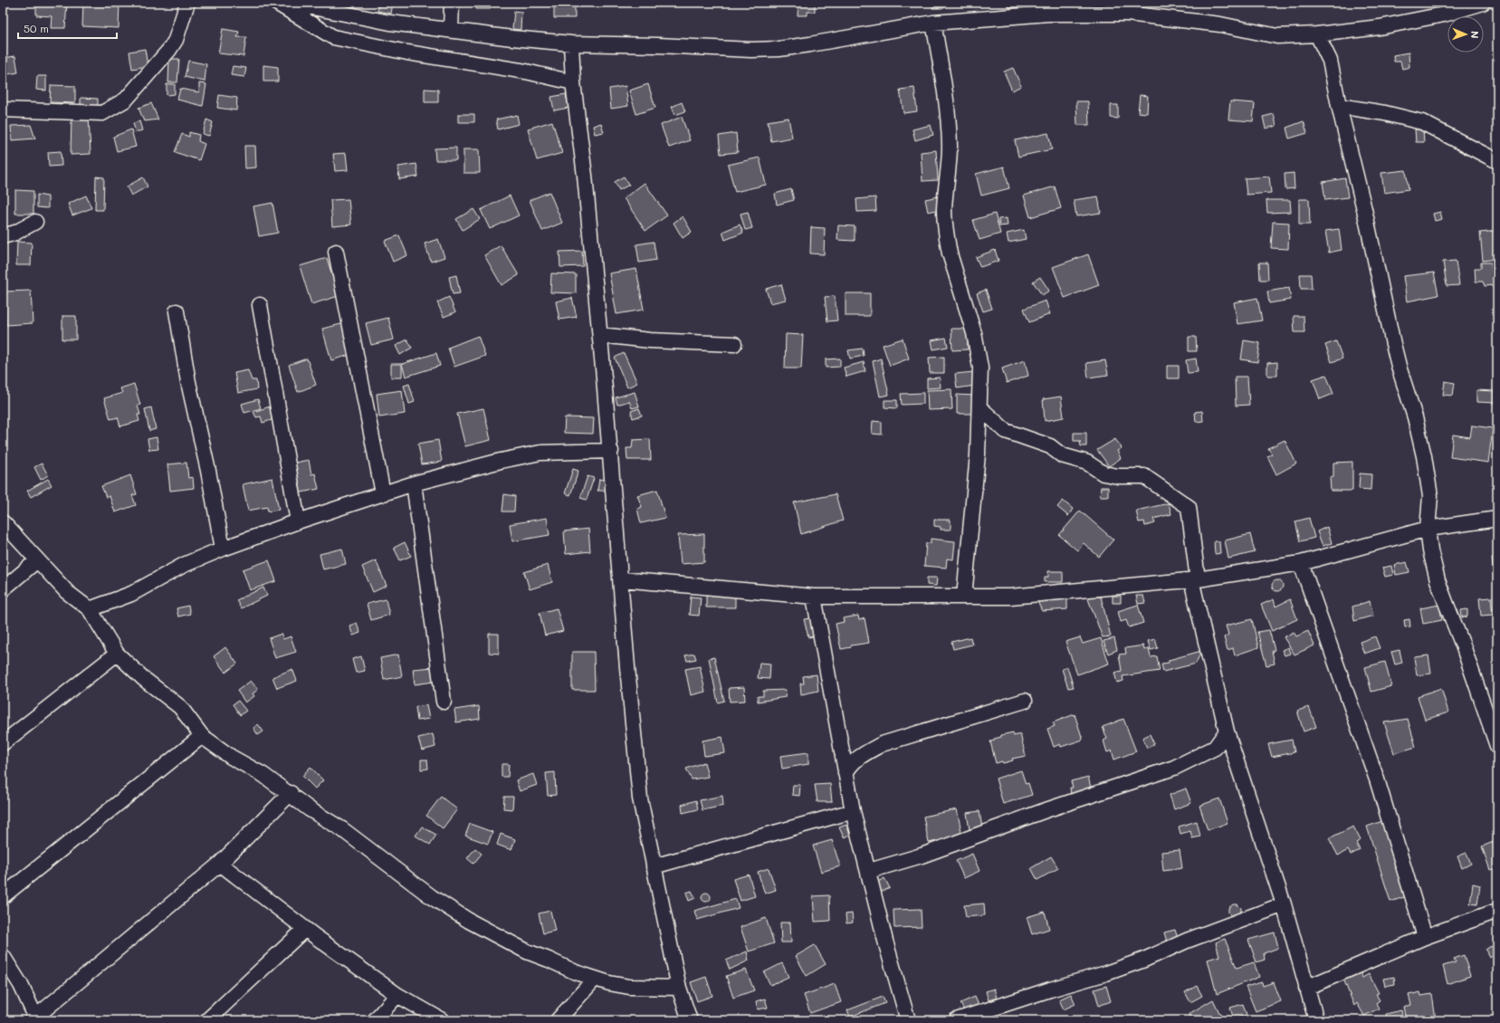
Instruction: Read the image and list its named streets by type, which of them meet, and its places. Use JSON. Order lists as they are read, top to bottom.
{
  "scale_bar": "50 m",
  "north": "right"
}
